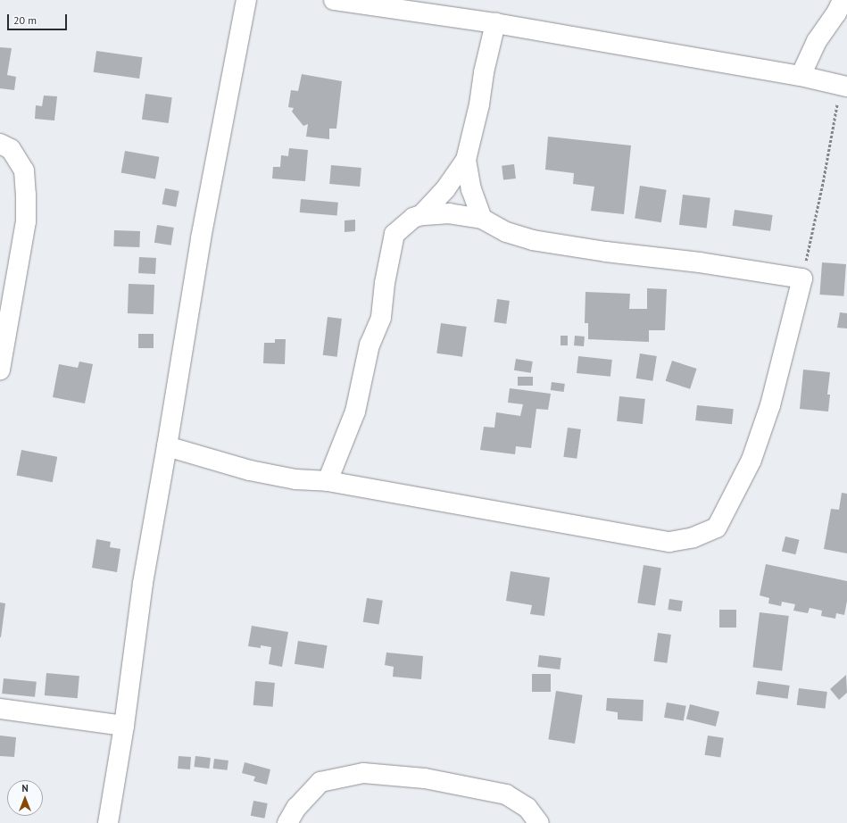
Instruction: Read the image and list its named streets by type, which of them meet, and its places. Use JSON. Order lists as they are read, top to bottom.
{
  "scale_bar": "20 m",
  "north": "top"
}
